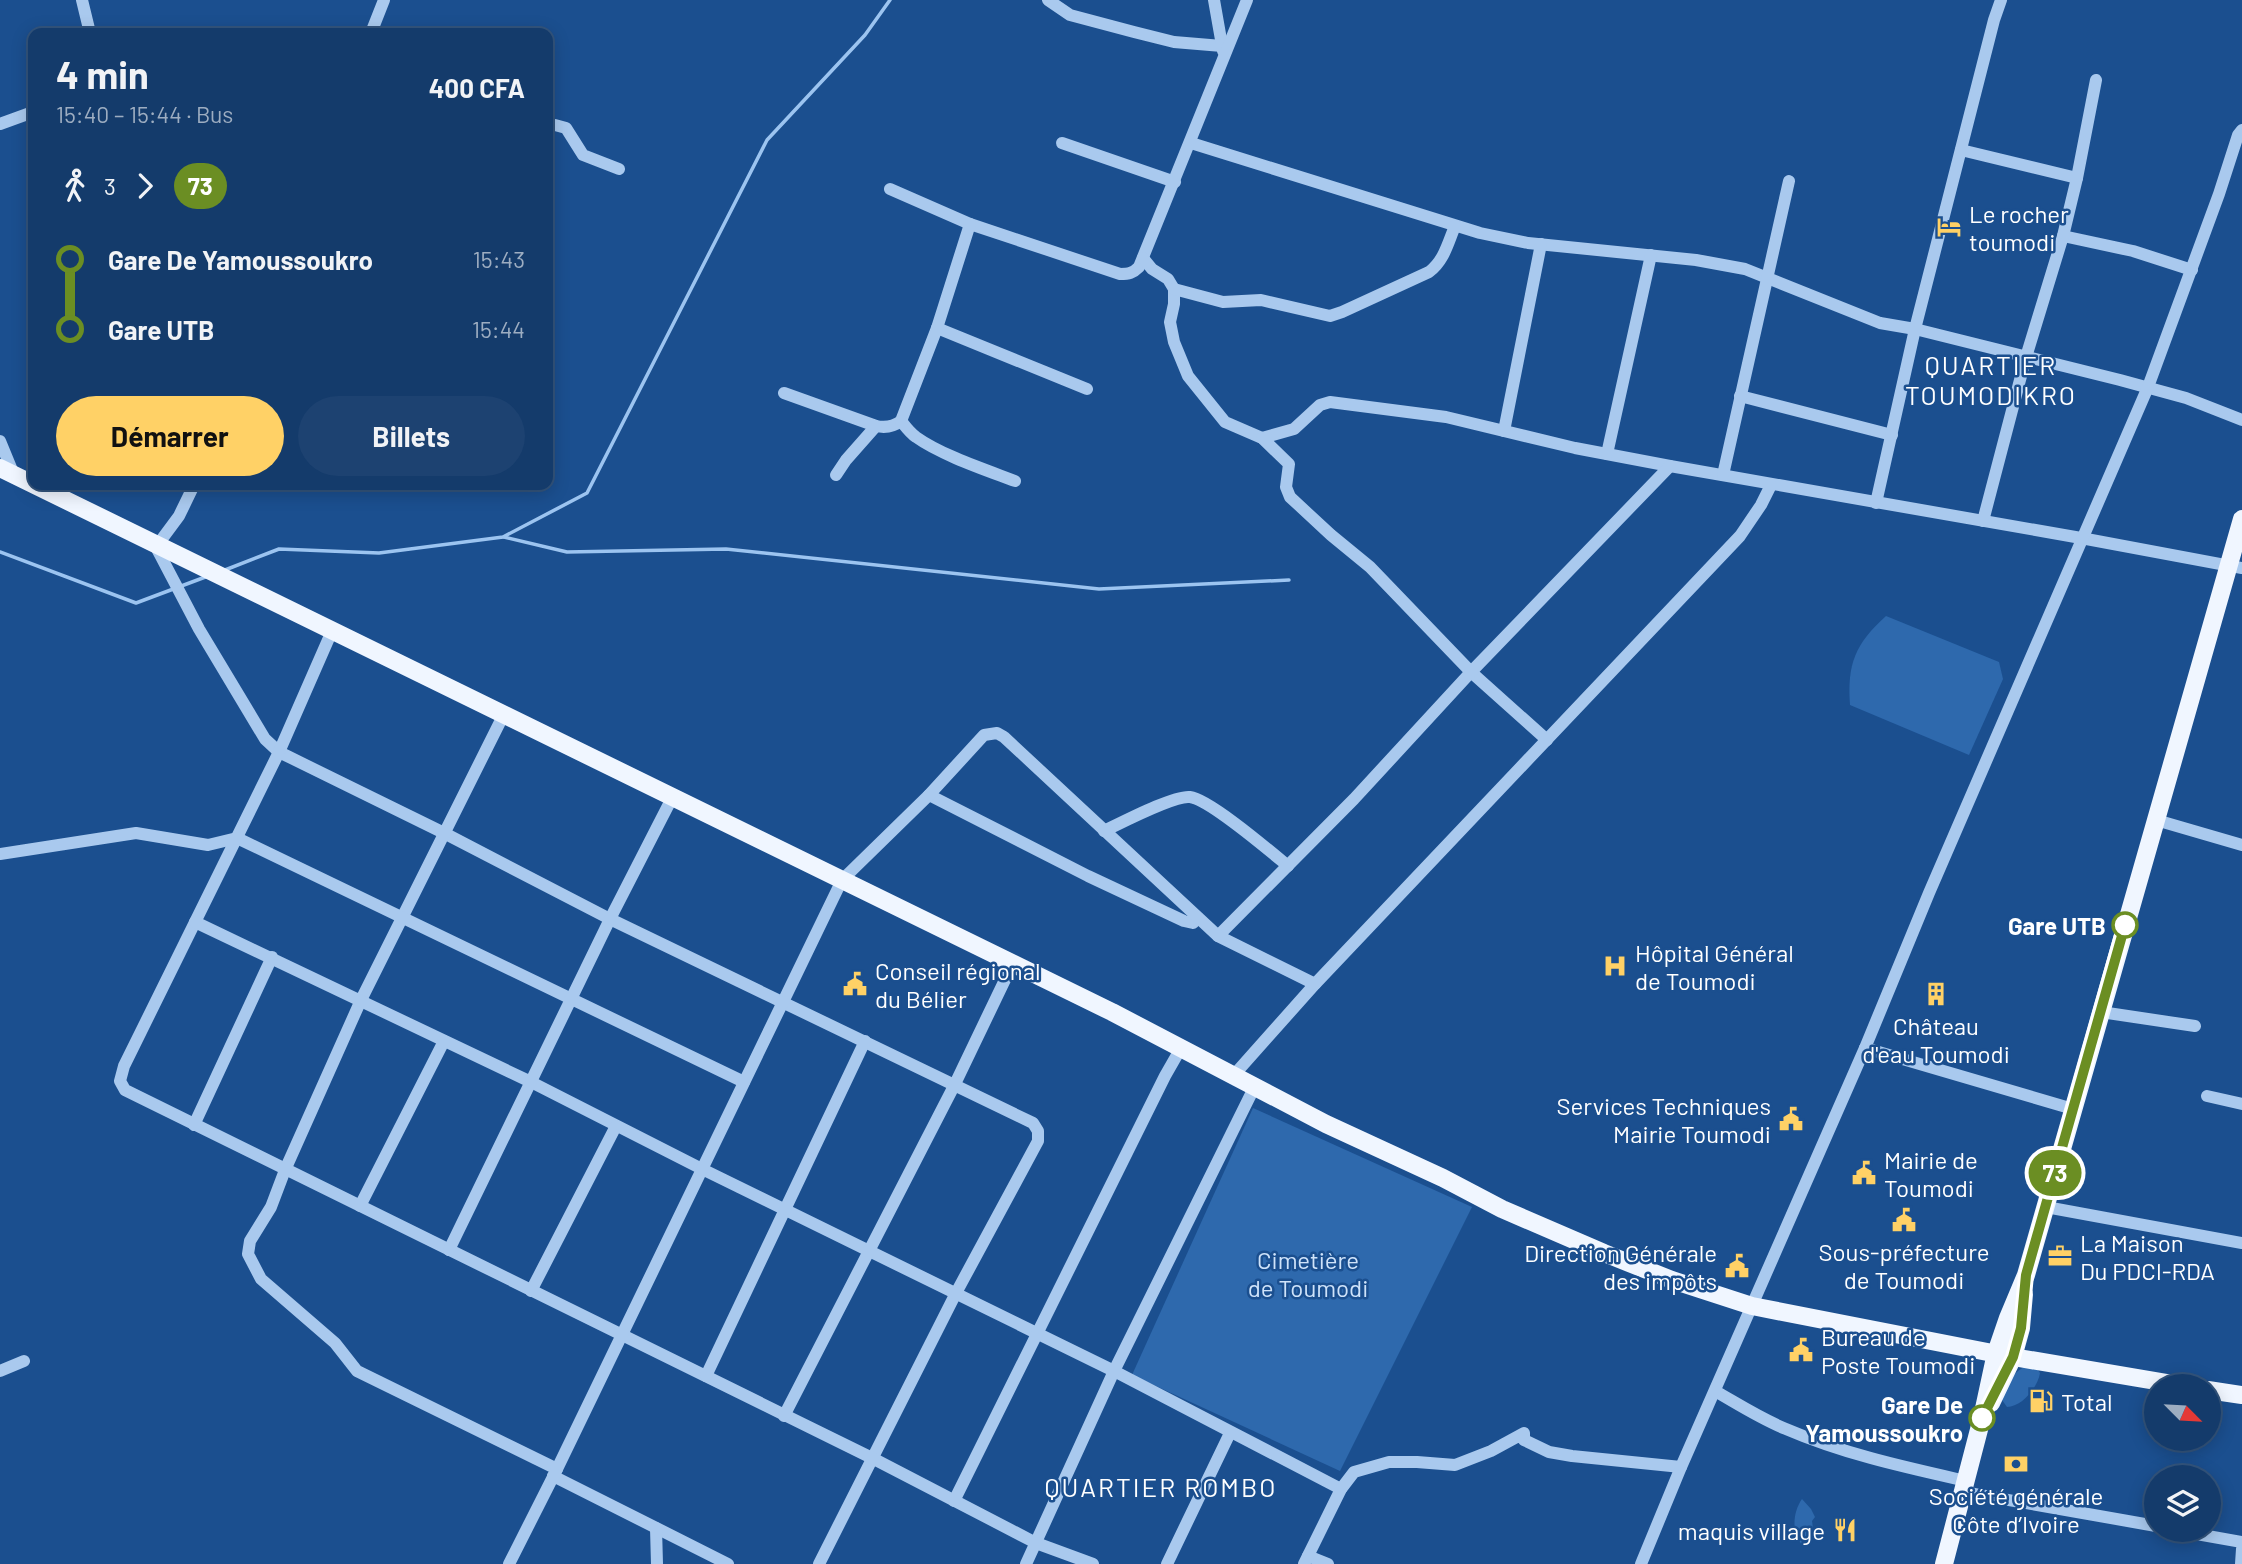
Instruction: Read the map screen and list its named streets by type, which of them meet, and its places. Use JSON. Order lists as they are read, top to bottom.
{
  "districts": ["QUARTIER TOUMODIKRO", "QUARTIER ROMBO"],
  "parks": ["Cimetière de Toumodi"],
  "places": {
    "hotel": ["Le rocher toumodi"],
    "other": ["Gare UTB", "Gare De Yamoussoukro"],
    "hospital": ["Hôpital Général de Toumodi"],
    "public building": [
      "Conseil régional du Bélier",
      "Services Techniques Mairie Toumodi",
      "Mairie de Toumodi",
      "Sous-préfecture de Toumodi",
      "Direction Générale des impôts",
      "Bureau de Poste Toumodi"
    ],
    "building": ["Château d'eau Toumodi"],
    "office": ["La Maison Du PDCI-RDA"],
    "fuel station": ["Total"],
    "bank": ["Société générale Côte d’Ivoire"],
    "restaurant": ["maquis village"]
  },
  "lines": ["bus line 73"],
  "north": "bottom right",
  "page": {
    "on_map": "73",
    "heading": ["4 min", "15:40 – 15:44 · Bus", "400 CFA"],
    "legs": ["3", "73"],
    "list": [
      {
        "name": "Gare De Yamoussoukro",
        "value": "15:43"
      },
      {
        "name": "Gare UTB",
        "value": "15:44"
      }
    ],
    "buttons": ["Démarrer", "Billets"]
  }
}
